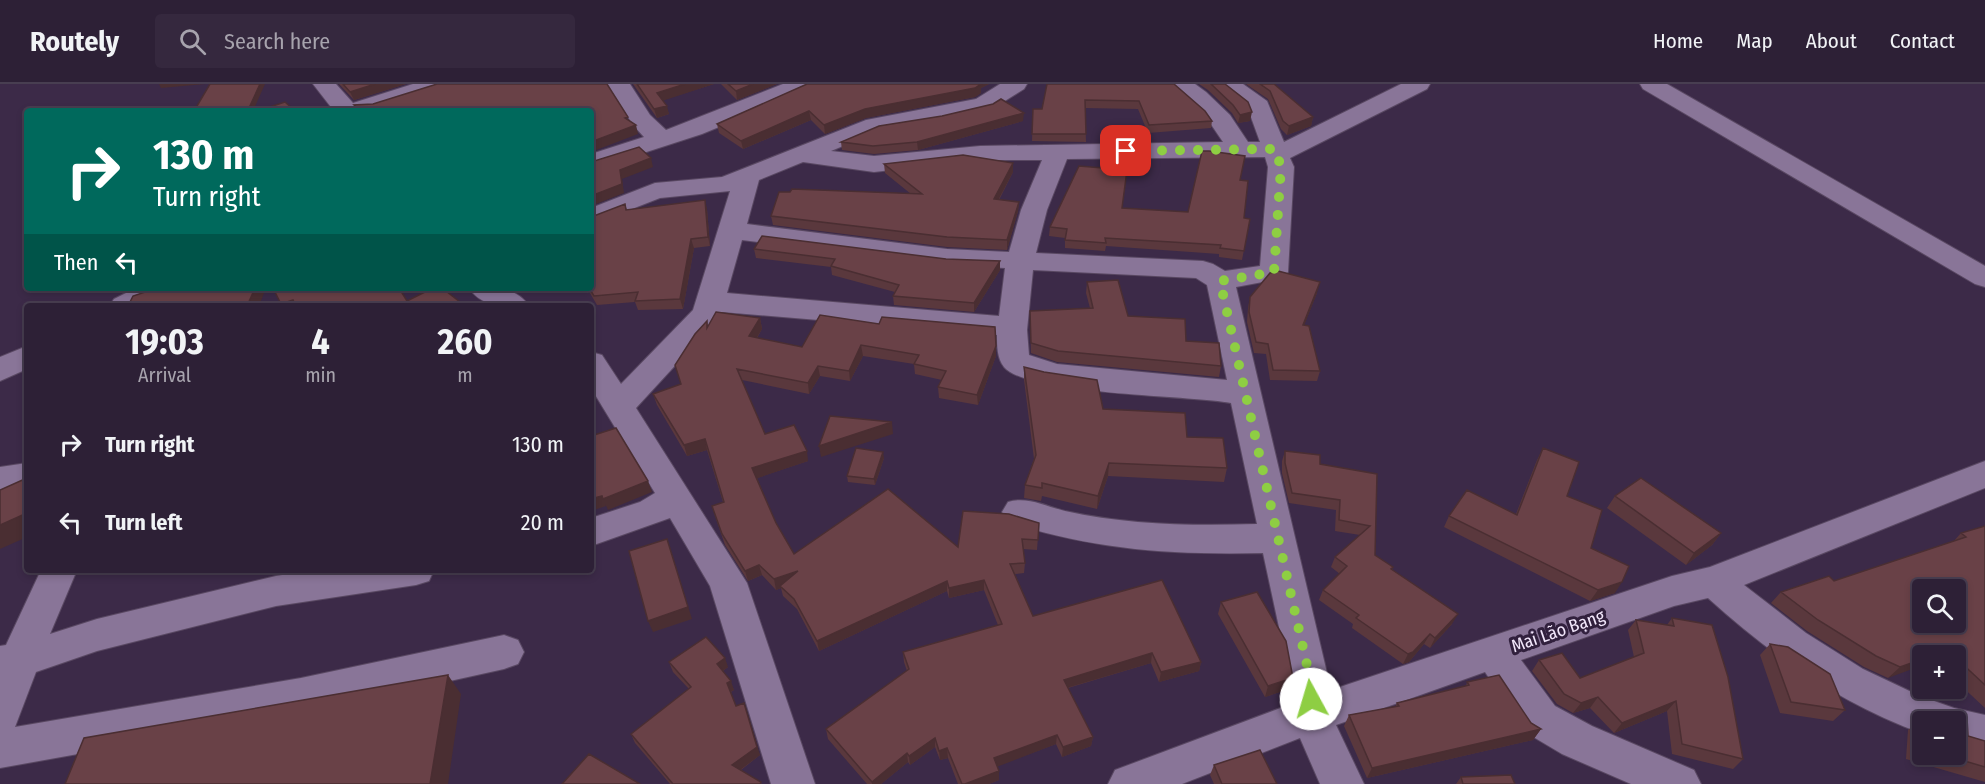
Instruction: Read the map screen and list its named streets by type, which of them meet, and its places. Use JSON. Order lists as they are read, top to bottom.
{
  "streets": {
    "street": ["Mai Lão Bạng"]
  },
  "page": {
    "header": "Routely",
    "search": "Search here",
    "nav": [
      "Home",
      "Map",
      "About",
      "Contact"
    ],
    "turn": ["130 m", "Turn right"],
    "then": "Then",
    "eta": [
      "19:03",
      "Arrival",
      "4",
      "min",
      "260",
      "m"
    ],
    "list": [
      {
        "name": "Turn right",
        "value": "130 m"
      },
      {
        "name": "Turn left",
        "value": "20 m"
      }
    ],
    "map_buttons": ["+", "−"]
  }
}
